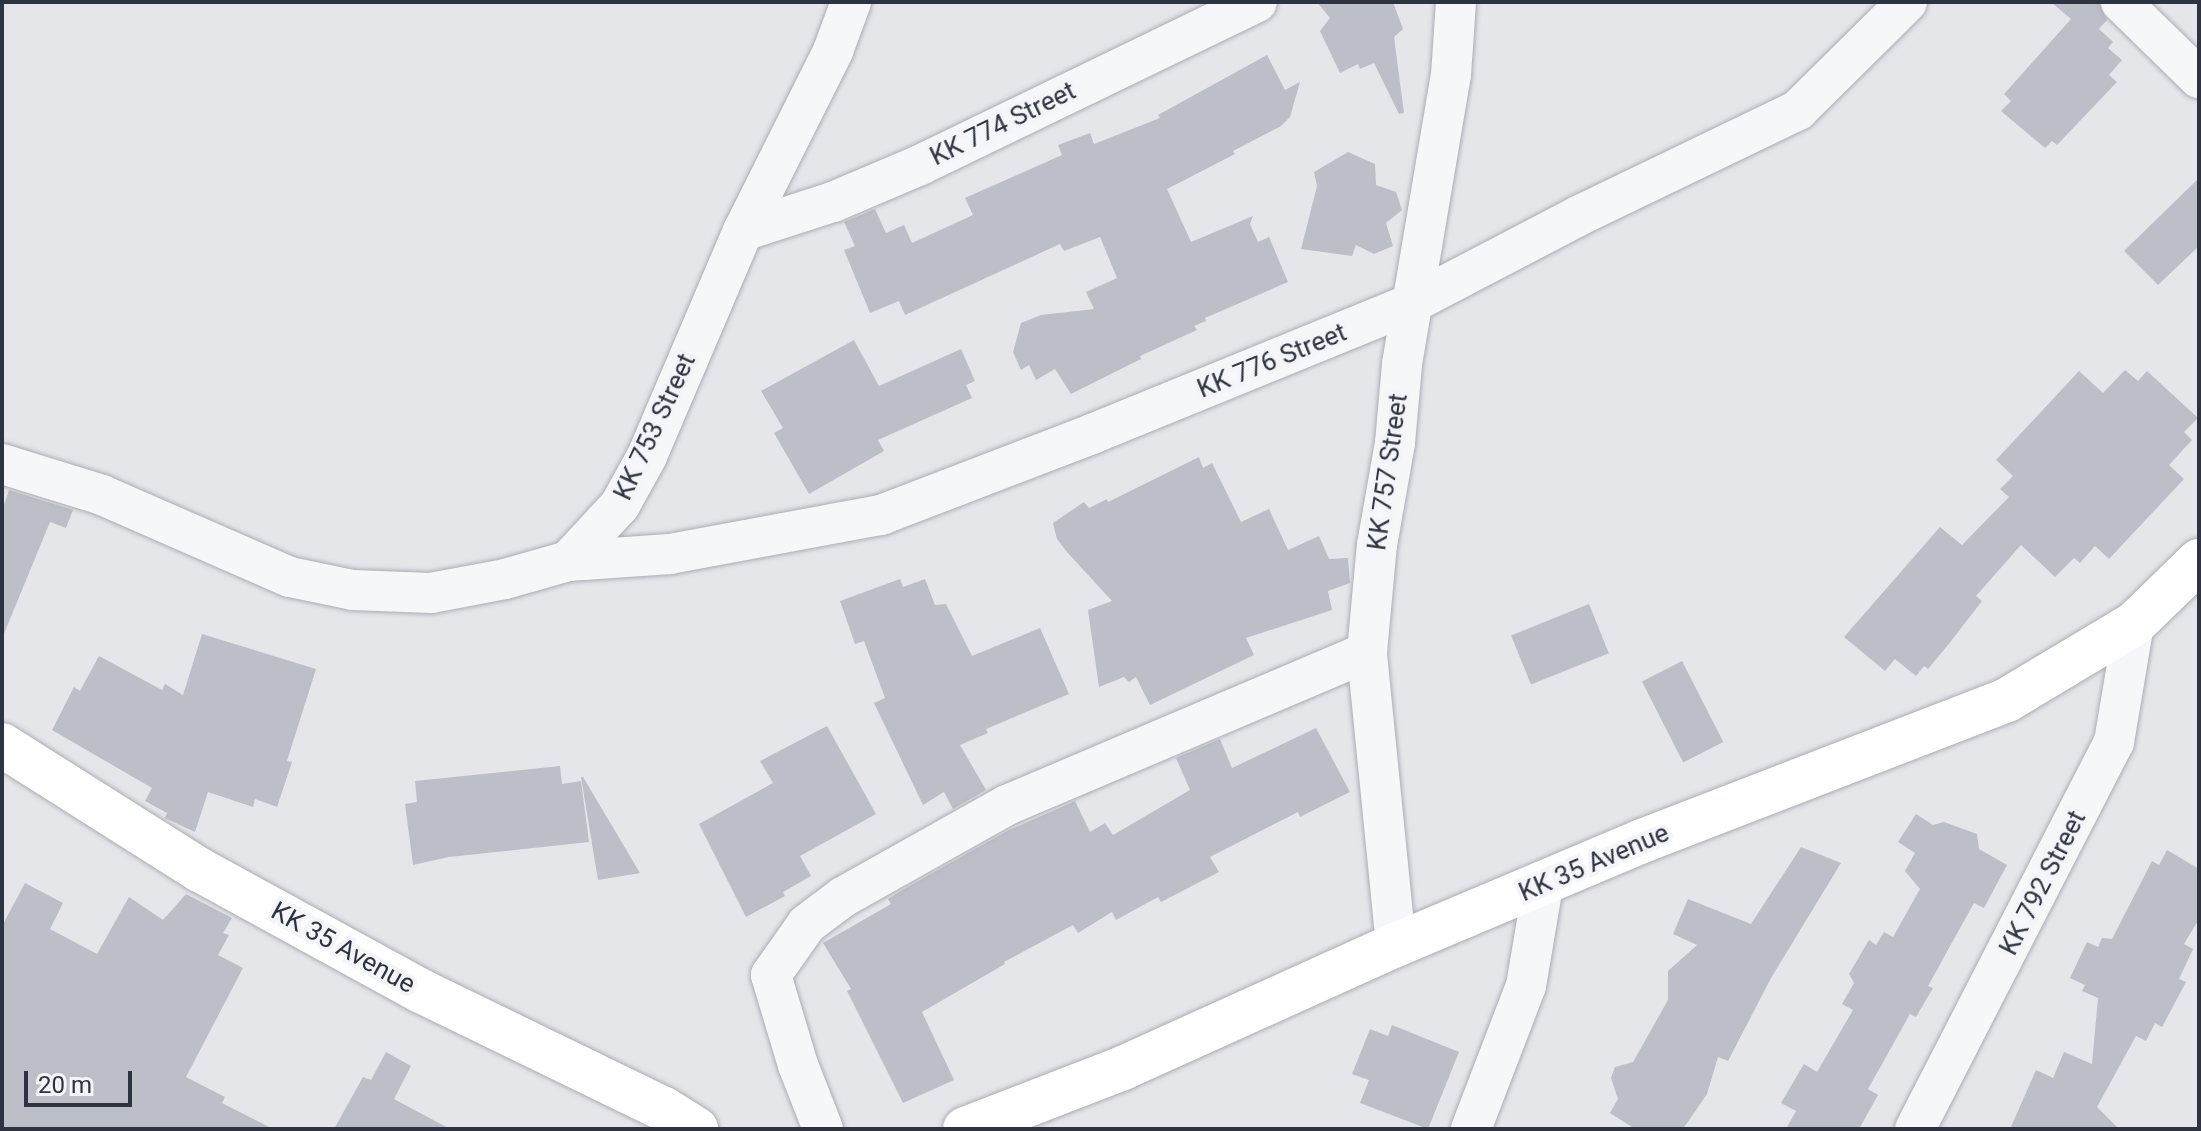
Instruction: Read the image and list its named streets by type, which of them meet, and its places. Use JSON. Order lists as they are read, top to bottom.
{
  "streets": {
    "main road": ["KK 35 Avenue"],
    "street": [
      "KK 774 Street",
      "KK 776 Street",
      "KK 753 Street",
      "KK 757 Street",
      "KK 792 Street"
    ]
  },
  "crossings": [
    ["KK 774 Street", "KK 753 Street"],
    ["KK 776 Street", "KK 753 Street"],
    ["KK 776 Street", "KK 757 Street"],
    ["KK 757 Street", "KK 35 Avenue"],
    ["KK 35 Avenue", "KK 792 Street"]
  ],
  "scale_bar": "20 m"
}
